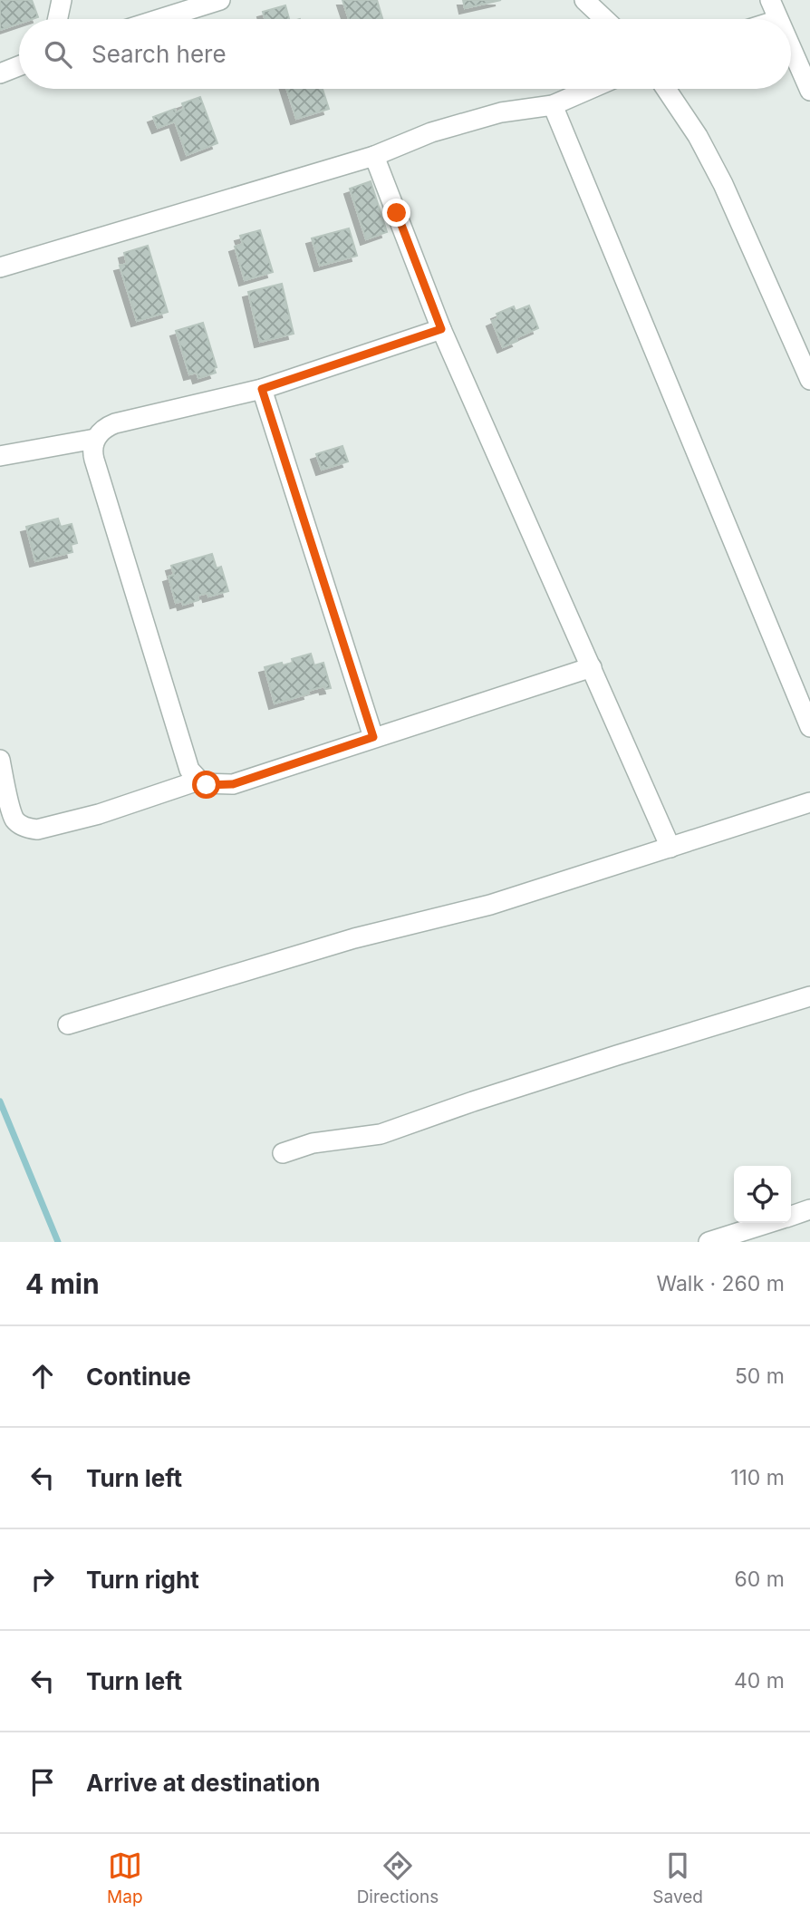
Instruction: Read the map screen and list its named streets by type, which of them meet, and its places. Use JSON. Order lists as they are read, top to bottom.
{
  "page": {
    "search": "Search here",
    "heading": ["4 min", "Walk · 260 m"],
    "list": [
      ["Continue", "50 m"],
      ["Turn left", "110 m"],
      ["Turn right", "60 m"],
      ["Turn left", "40 m"],
      "Arrive at destination"
    ],
    "nav": ["Map", "Directions", "Saved"]
  }
}
